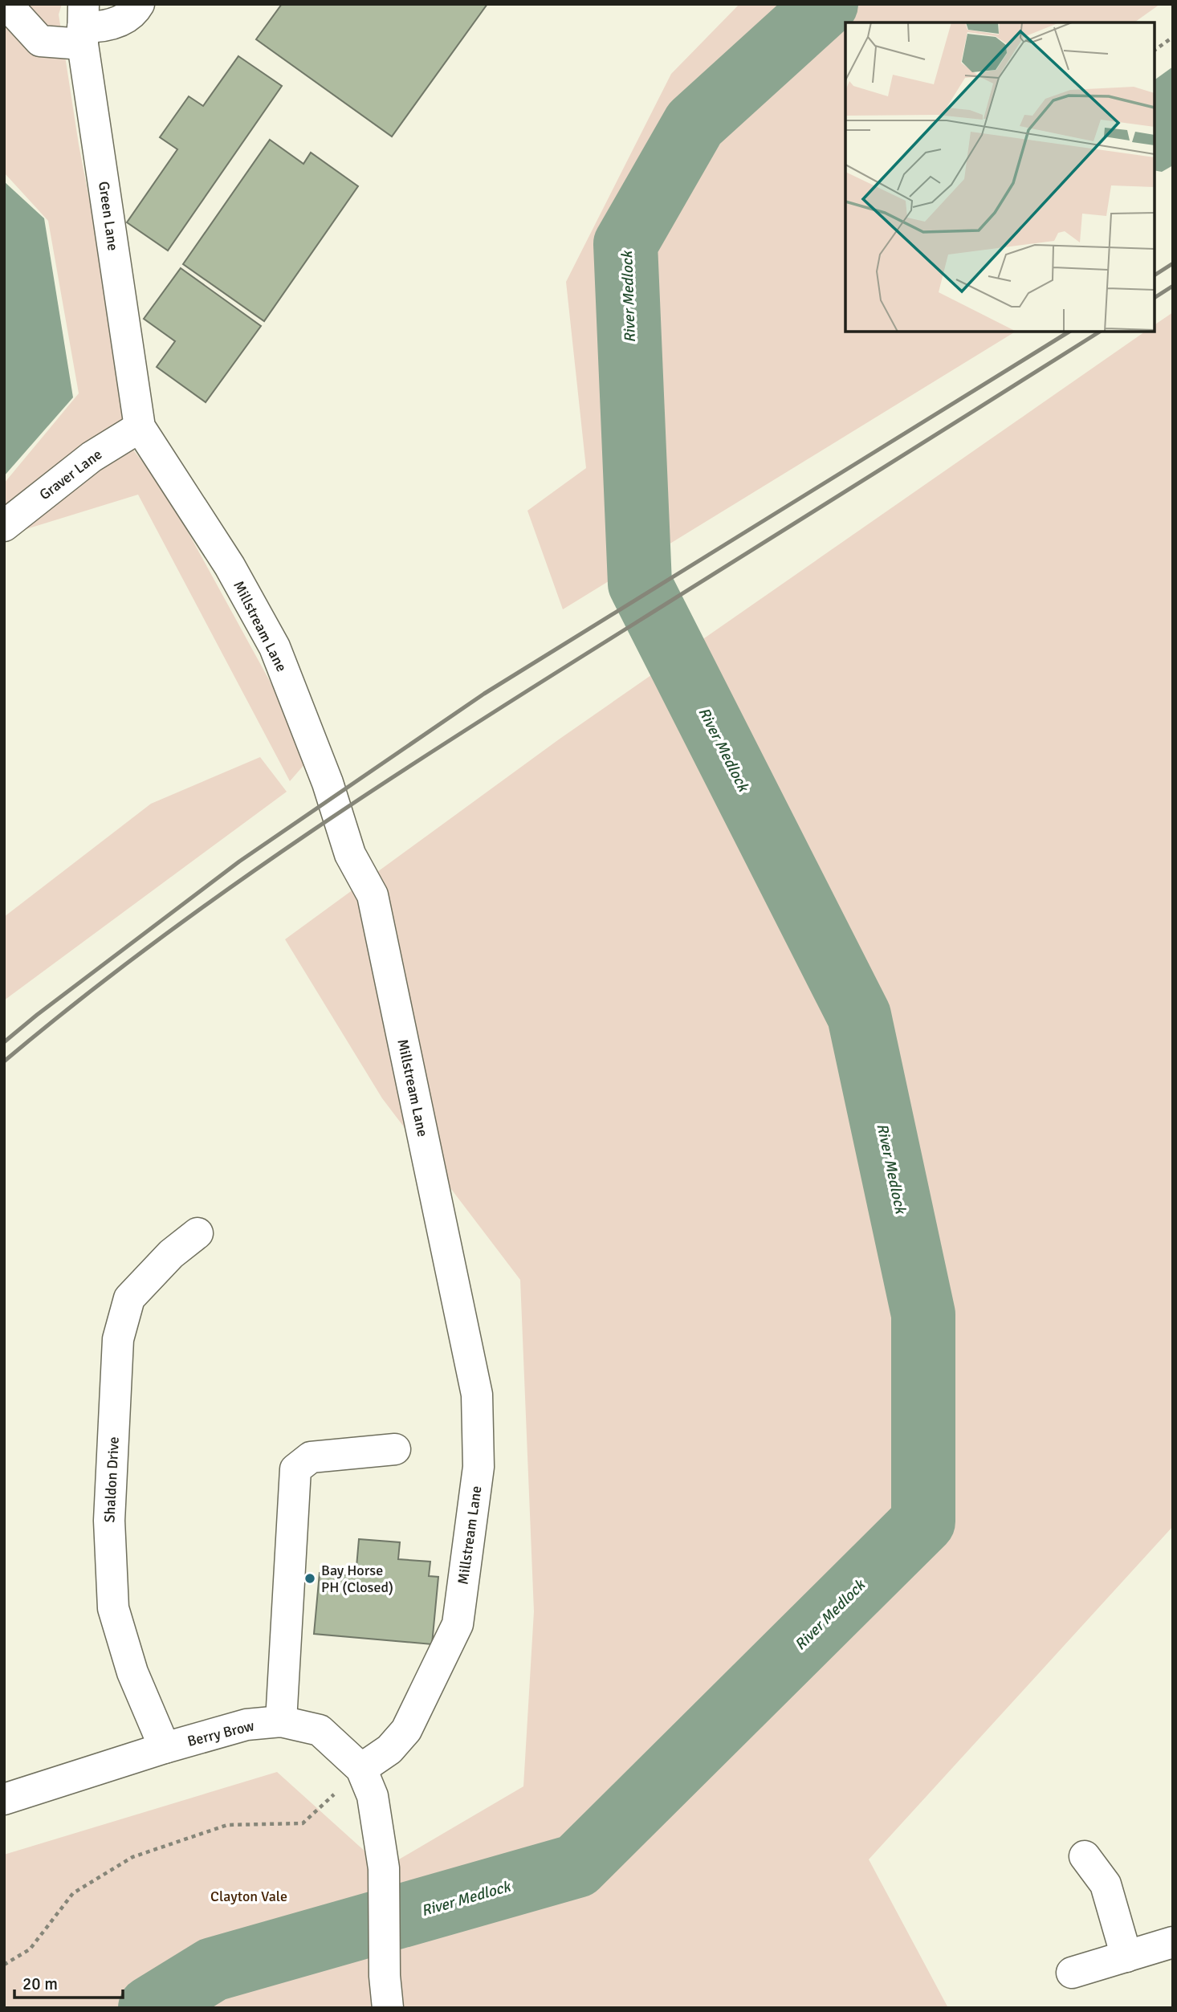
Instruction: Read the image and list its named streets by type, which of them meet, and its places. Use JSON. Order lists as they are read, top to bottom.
{
  "streets": {
    "street": [
      "Green Lane",
      "Graver Lane",
      "Millstream Lane",
      "Shaldon Drive",
      "Berry Brow"
    ]
  },
  "crossings": [
    ["Green Lane", "Graver Lane"],
    ["Green Lane", "Millstream Lane"],
    ["Graver Lane", "Millstream Lane"],
    ["Millstream Lane", "Berry Brow"],
    ["Shaldon Drive", "Berry Brow"]
  ],
  "water": ["River Medlock"],
  "parks": ["Clayton Vale"],
  "places": ["Bay Horse PH (Closed)"],
  "scale_bar": "20 m"
}
